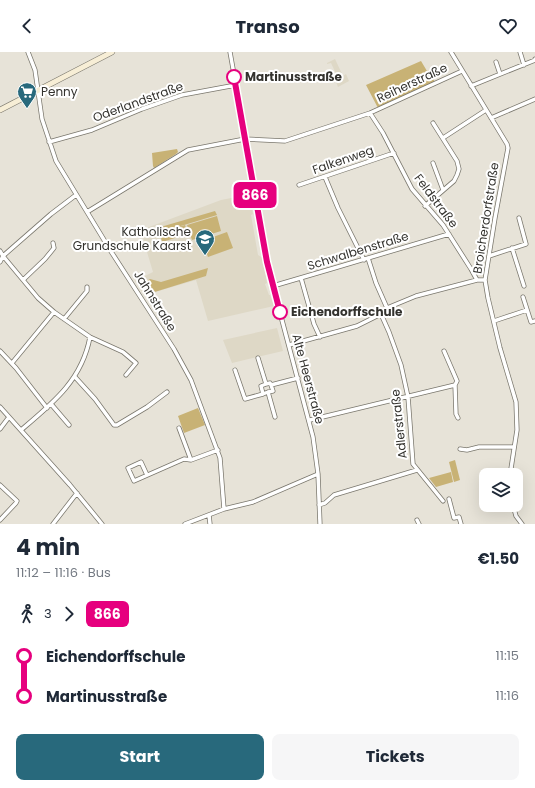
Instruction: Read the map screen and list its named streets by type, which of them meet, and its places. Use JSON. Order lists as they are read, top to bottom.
{
  "streets": {
    "street": [
      "Reiherstraße",
      "Oderlandstraße",
      "Falkenweg",
      "Feldstraße",
      "Broicherdorfstraße",
      "Schwalbenstraße",
      "Jahnstraße",
      "Alte Heerstraße",
      "Adlerstraße"
    ]
  },
  "crossings": [
    ["Reiherstraße", "Feldstraße"],
    ["Reiherstraße", "Broicherdorfstraße"],
    ["Reiherstraße", "Jahnstraße"],
    ["Reiherstraße", "Alte Heerstraße"],
    ["Oderlandstraße", "Jahnstraße"],
    ["Oderlandstraße", "Alte Heerstraße"],
    ["Falkenweg", "Feldstraße"],
    ["Feldstraße", "Schwalbenstraße"],
    ["Schwalbenstraße", "Alte Heerstraße"]
  ],
  "places": {
    "other": ["Martinusstraße", "Eichendorffschule"],
    "supermarket": ["Penny"],
    "school or university": ["Katholische Grundschule Kaarst"]
  },
  "lines": ["bus line 866"],
  "page": {
    "header": "Transo",
    "on_map": "866",
    "heading": ["4 min", "11:12 – 11:16 · Bus", "€1.50"],
    "legs": ["3", "866"],
    "list": [
      {
        "name": "Eichendorffschule",
        "value": "11:15"
      },
      {
        "name": "Martinusstraße",
        "value": "11:16"
      }
    ],
    "buttons": ["Start", "Tickets"]
  }
}
